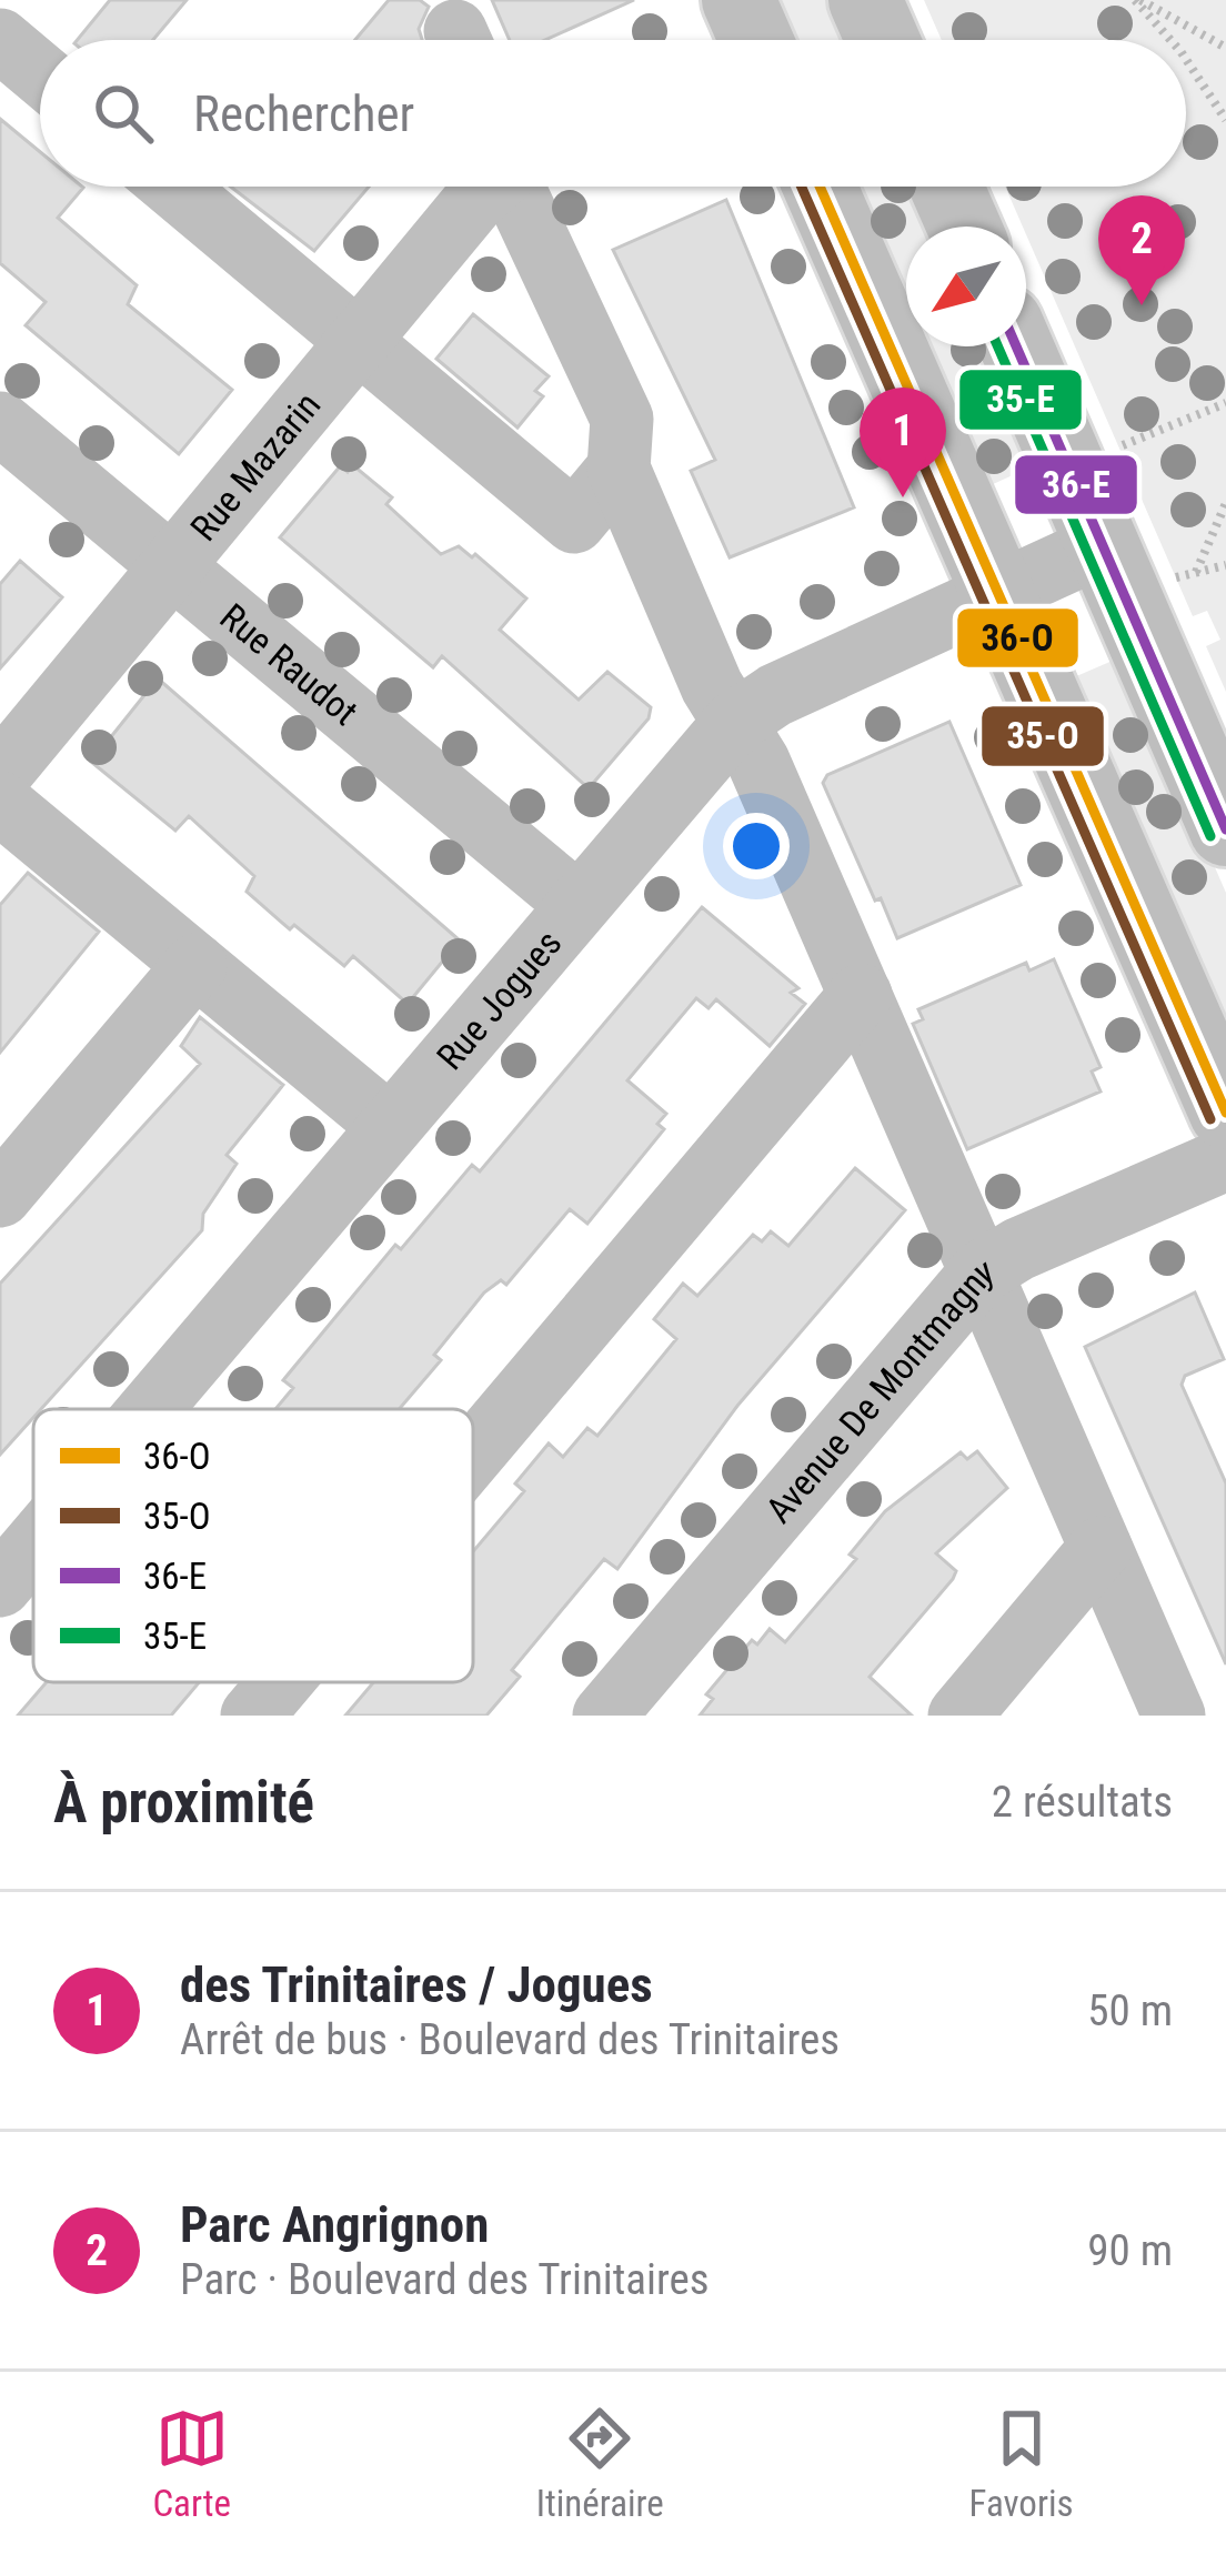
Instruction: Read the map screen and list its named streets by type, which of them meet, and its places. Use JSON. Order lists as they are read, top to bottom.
{
  "streets": {
    "street": [
      "Rue Mazarin",
      "Rue Raudot",
      "Rue Jogues",
      "Avenue De Montmagny"
    ]
  },
  "crossings": [
    ["Rue Mazarin", "Rue Raudot"],
    ["Rue Raudot", "Rue Jogues"]
  ],
  "lines": [
    "transit line 36-O",
    "transit line 35-O",
    "transit line 36-E",
    "transit line 35-E"
  ],
  "legend": [
    "36-O",
    "35-O",
    "36-E",
    "35-E"
  ],
  "north": "bottom left",
  "page": {
    "search": "Rechercher",
    "pins": ["2", "1"],
    "heading": ["À proximité", "2 résultats"],
    "list": [
      {
        "mark": "1",
        "name": "des Trinitaires / Jogues",
        "note": "Arrêt de bus · Boulevard des Trinitaires",
        "value": "50 m"
      },
      {
        "mark": "2",
        "name": "Parc Angrignon",
        "note": "Parc · Boulevard des Trinitaires",
        "value": "90 m"
      }
    ],
    "nav": ["Carte", "Itinéraire", "Favoris"]
  }
}
